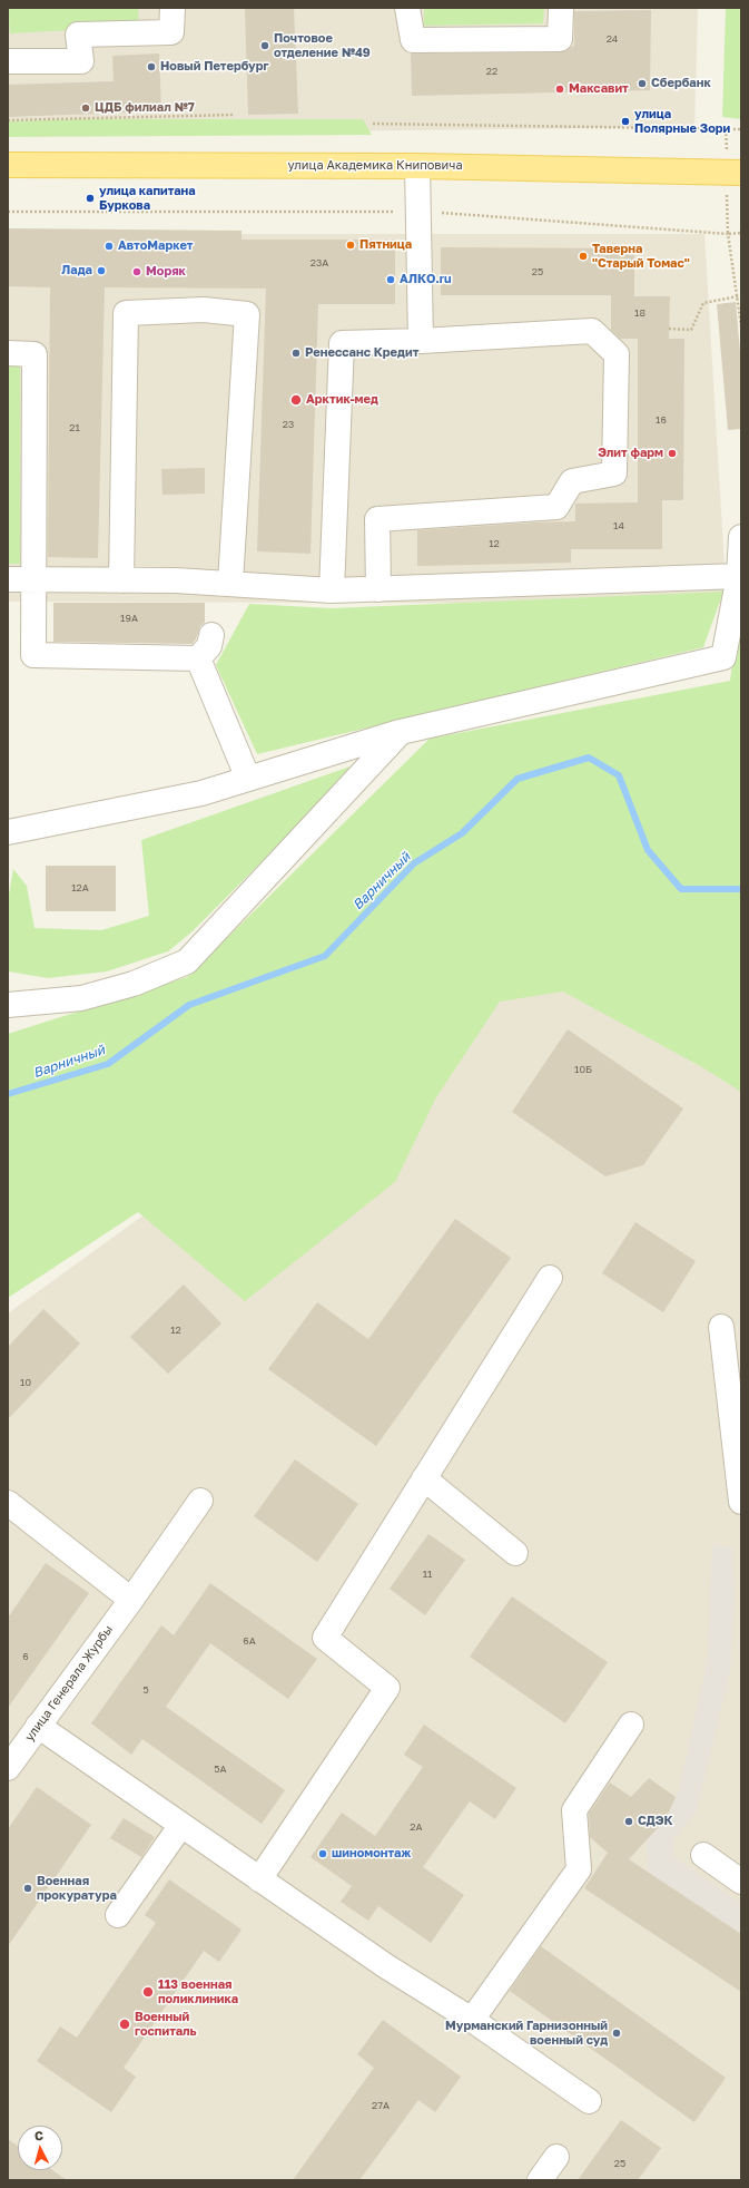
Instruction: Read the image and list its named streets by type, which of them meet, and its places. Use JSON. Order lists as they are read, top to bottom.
{
  "streets": {
    "main road": ["улица Академика Книповича"],
    "street": ["улица Генерала Журбы"]
  },
  "water": ["Варничный"],
  "places": [
    "Почтовое отделение №49",
    "Новый Петербург",
    "Сбербанк",
    "Максавит",
    "ЦДБ филиал №7",
    "улица Полярные Зори",
    "улица капитана Буркова",
    "Пятница",
    "АвтоМаркет",
    "Таверна \"Старый Томас\"",
    "Лада",
    "Моряк",
    "АЛКО.ru",
    "Ренессанс Кредит",
    "Арктик-мед",
    "Элит фарм",
    "СДЭК",
    "шиномонтаж",
    "Военная прокуратура",
    "113 военная поликлиника",
    "Военный госпиталь",
    "Мурманский Гарнизонный военный суд"
  ],
  "house_numbers": [
    "24",
    "22",
    "23А",
    "25",
    "18",
    "16",
    "23",
    "21",
    "14",
    "12",
    "19А",
    "12А",
    "10Б",
    "12",
    "10",
    "11",
    "6А",
    "6",
    "5",
    "5А",
    "2А",
    "27А",
    "25"
  ],
  "north": "top"
}
